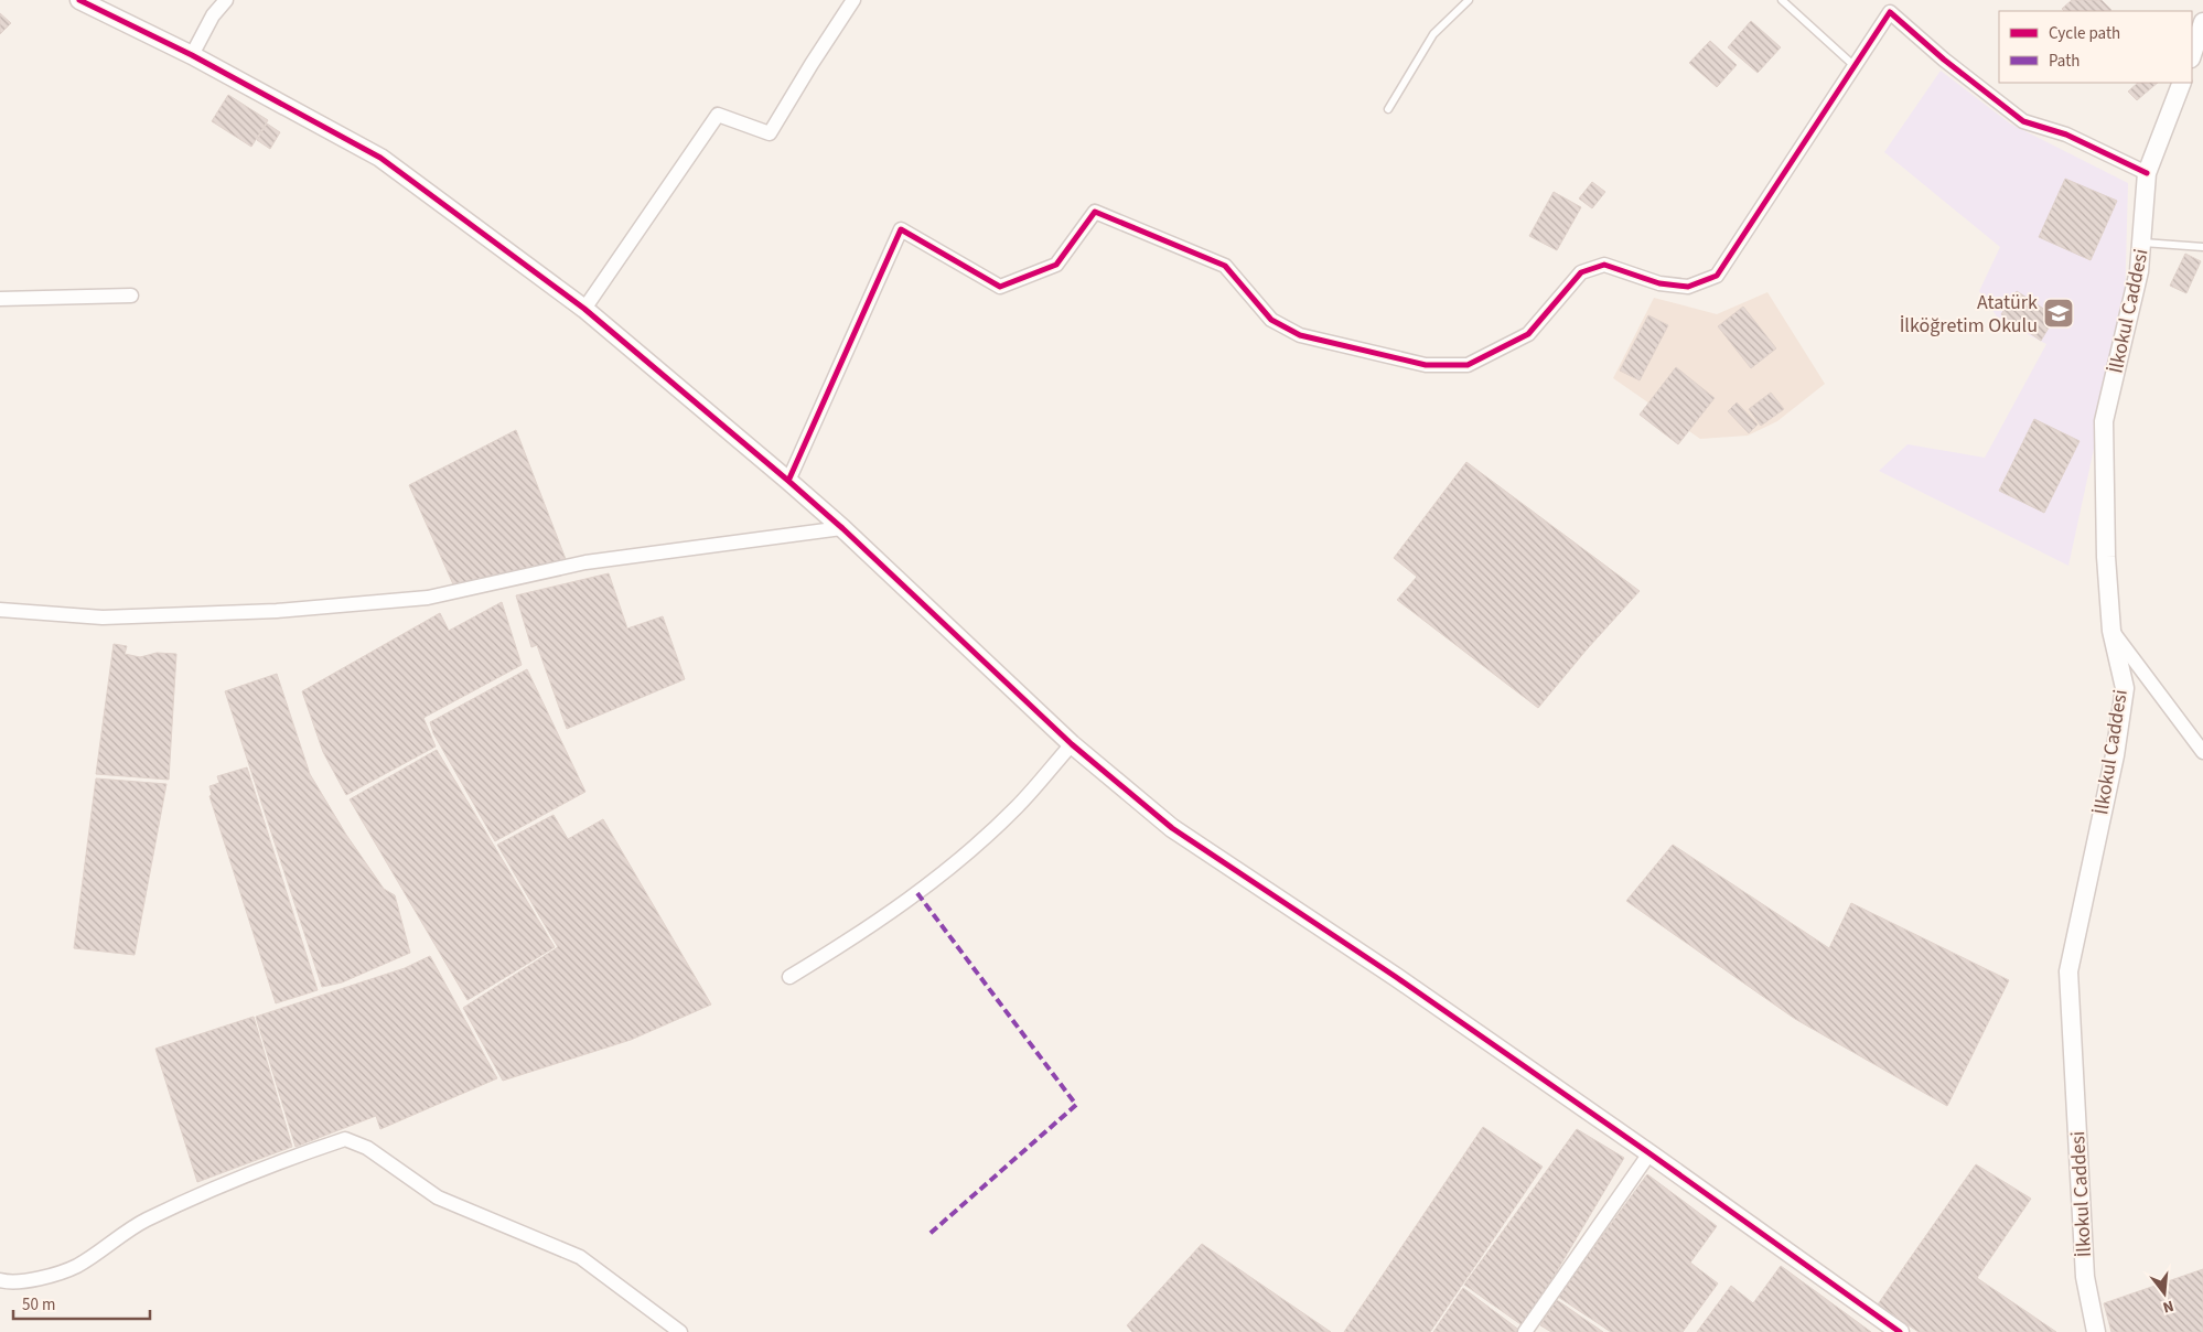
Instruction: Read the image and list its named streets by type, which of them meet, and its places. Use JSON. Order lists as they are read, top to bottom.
{
  "streets": {
    "street": ["İlkokul Caddesi"]
  },
  "places": {
    "school or university": ["Atatürk İlköğretim Okulu"]
  },
  "legend": ["Cycle path", "Path"],
  "scale_bar": "50 m",
  "north": "bottom"
}
